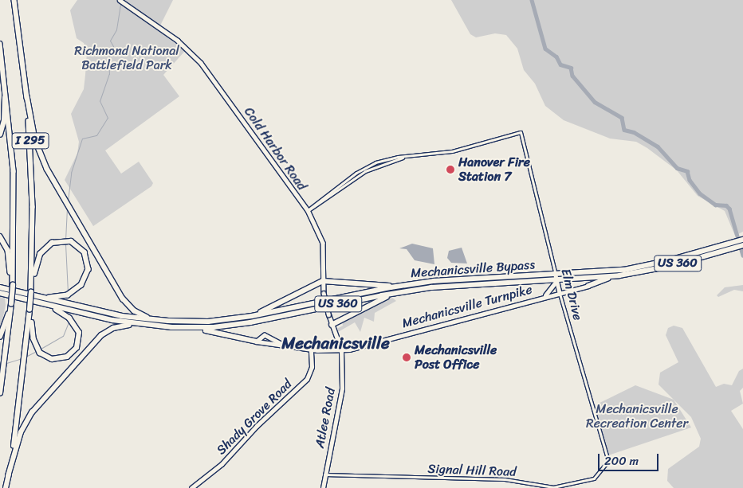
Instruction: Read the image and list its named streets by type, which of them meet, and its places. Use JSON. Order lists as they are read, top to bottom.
{
  "streets": {
    "highway": ["I 295", "US 360", "Mechanicsville Bypass"],
    "main road": [
      "Cold Harbor Road",
      "Elm Drive",
      "Mechanicsville Turnpike",
      "Shady Grove Road",
      "Atlee Road"
    ],
    "street": ["Signal Hill Road"]
  },
  "crossings": [
    ["I 295", "US 360"],
    ["I 295", "Mechanicsville Bypass"],
    ["Cold Harbor Road", "Elm Drive"],
    ["Cold Harbor Road", "Mechanicsville Turnpike"],
    ["Cold Harbor Road", "Atlee Road"],
    ["US 360", "Mechanicsville Bypass"],
    ["Mechanicsville Bypass", "Elm Drive"],
    ["Elm Drive", "Mechanicsville Turnpike"],
    ["Elm Drive", "Signal Hill Road"],
    ["Mechanicsville Turnpike", "Shady Grove Road"],
    ["Mechanicsville Turnpike", "Atlee Road"],
    ["Atlee Road", "Signal Hill Road"]
  ],
  "districts": ["Mechanicsville"],
  "parks": ["Richmond National Battlefield Park", "Mechanicsville Recreation Center"],
  "places": ["Hanover Fire Station 7", "Mechanicsville Post Office"],
  "scale_bar": "200 m"
}
